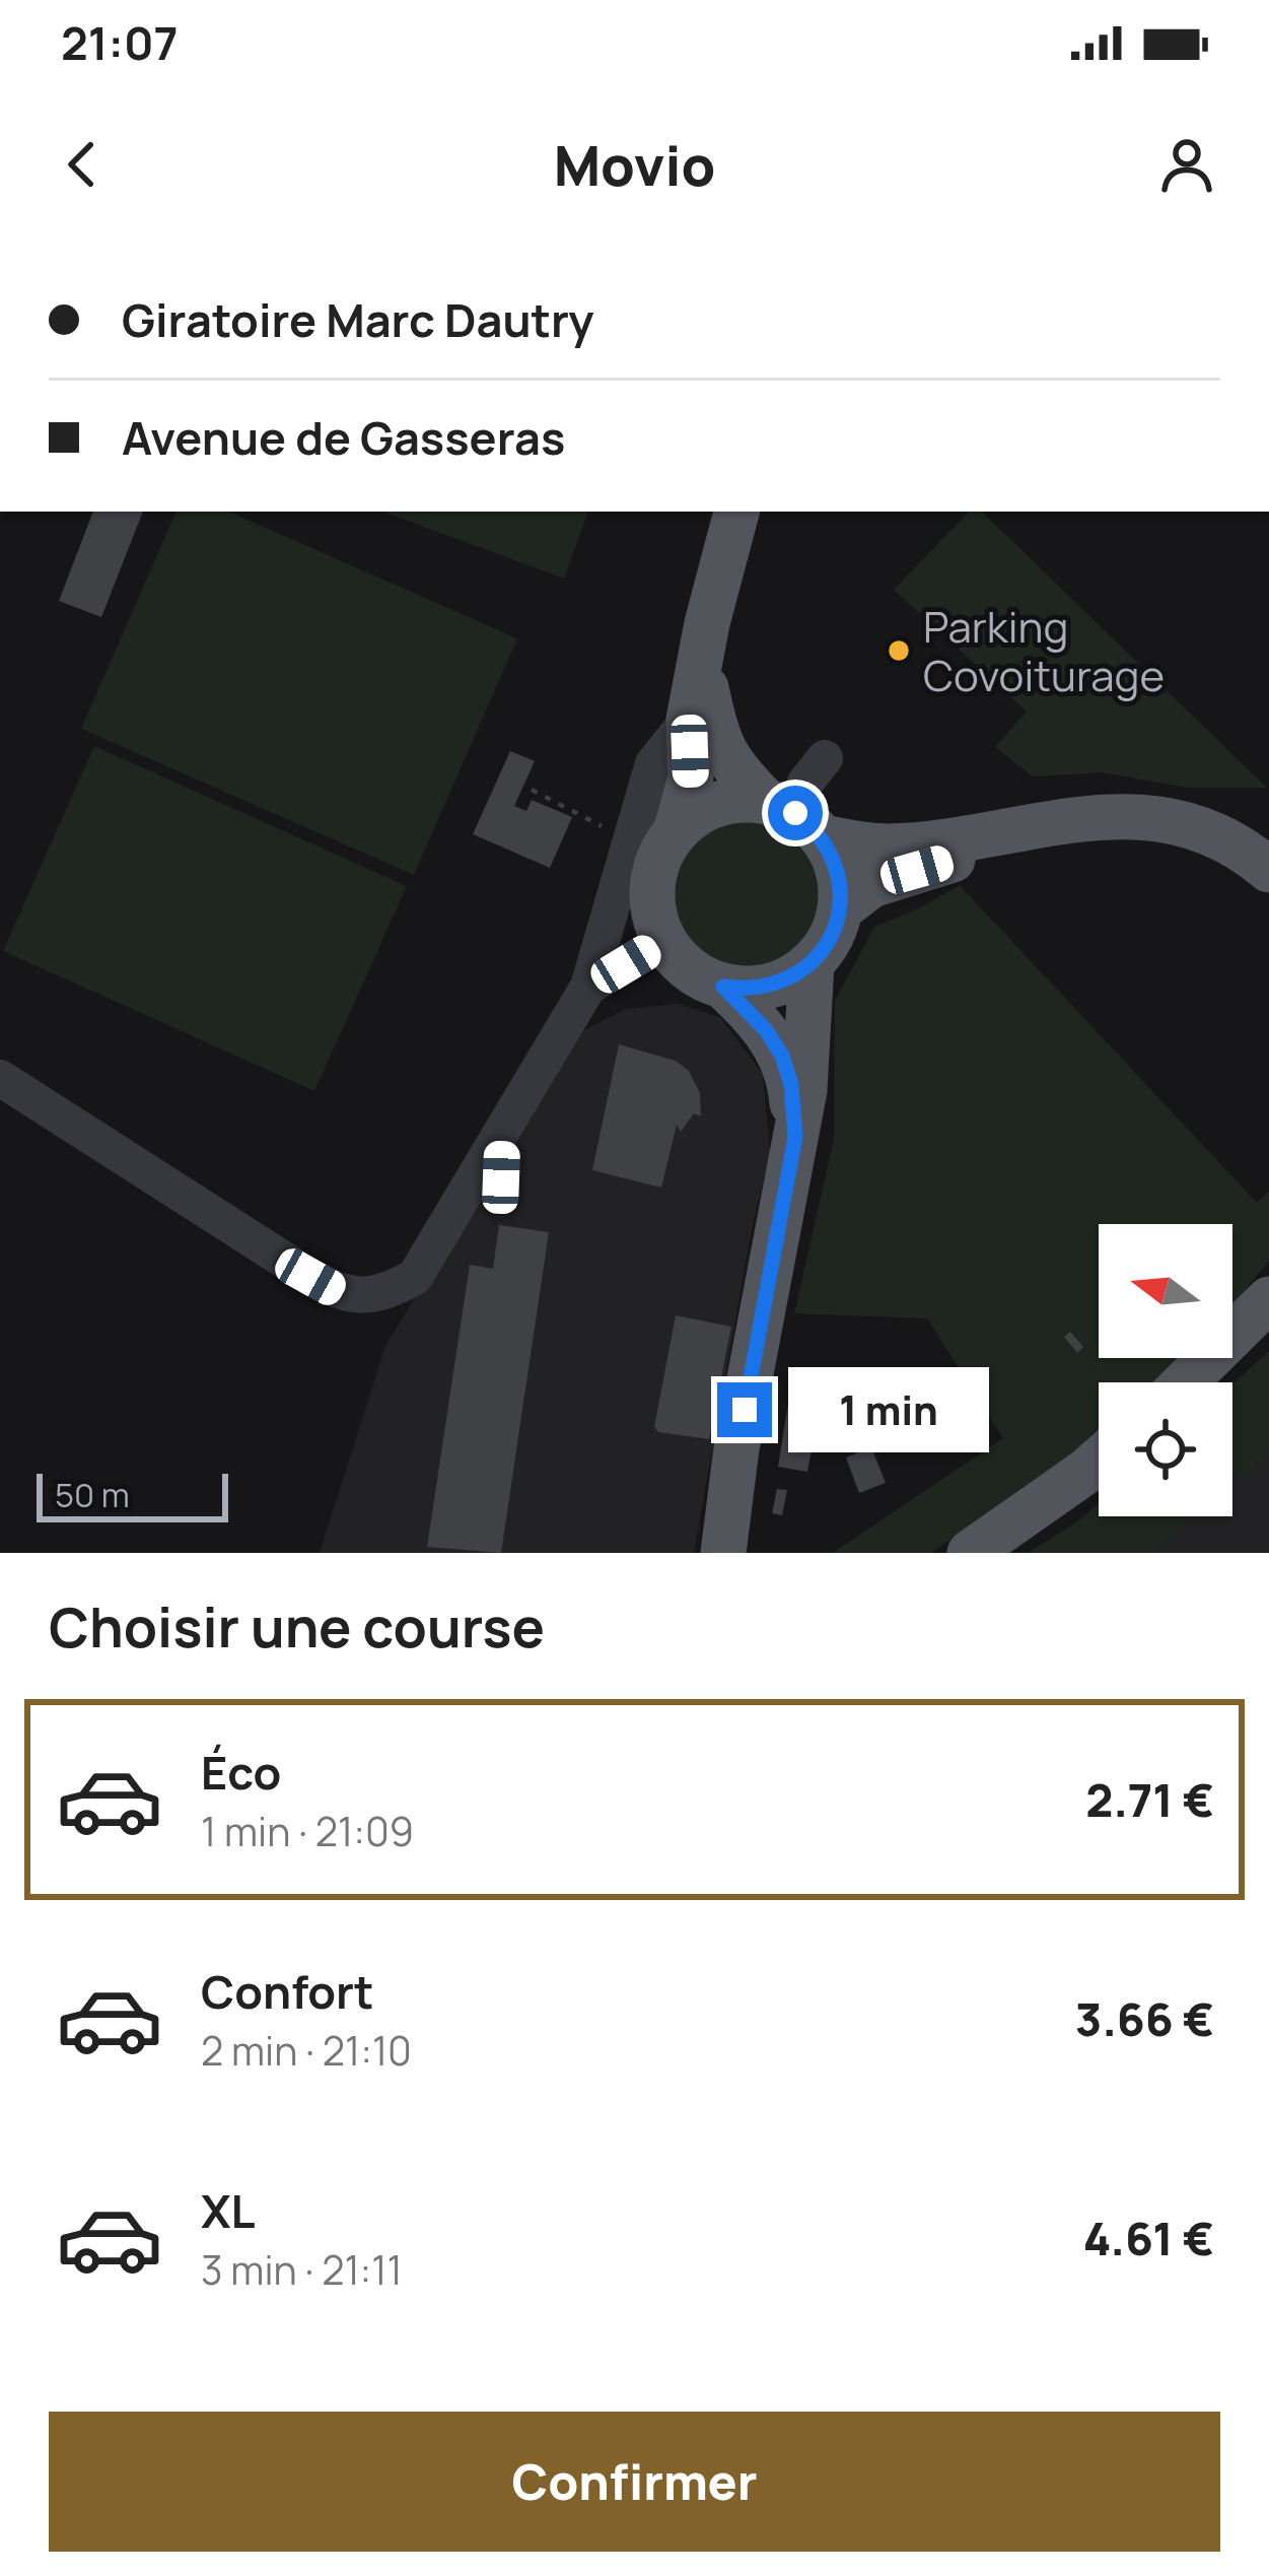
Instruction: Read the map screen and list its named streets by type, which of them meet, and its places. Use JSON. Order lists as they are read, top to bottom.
{
  "places": ["Parking Covoiturage"],
  "scale_bar": "50 m",
  "north": "left",
  "page": {
    "status": "21:07",
    "header": "Movio",
    "banner": ["Giratoire Marc Dautry", "Avenue de Gasseras"],
    "bubble": "1 min",
    "scale": "50 m",
    "heading": "Choisir une course",
    "list": [
      {
        "name": "Éco",
        "note": "1 min · 21:09",
        "value": "2.71 €"
      },
      {
        "name": "Confort",
        "note": "2 min · 21:10",
        "value": "3.66 €"
      },
      {
        "name": "XL",
        "note": "3 min · 21:11",
        "value": "4.61 €"
      }
    ],
    "buttons": "Confirmer"
  }
}
